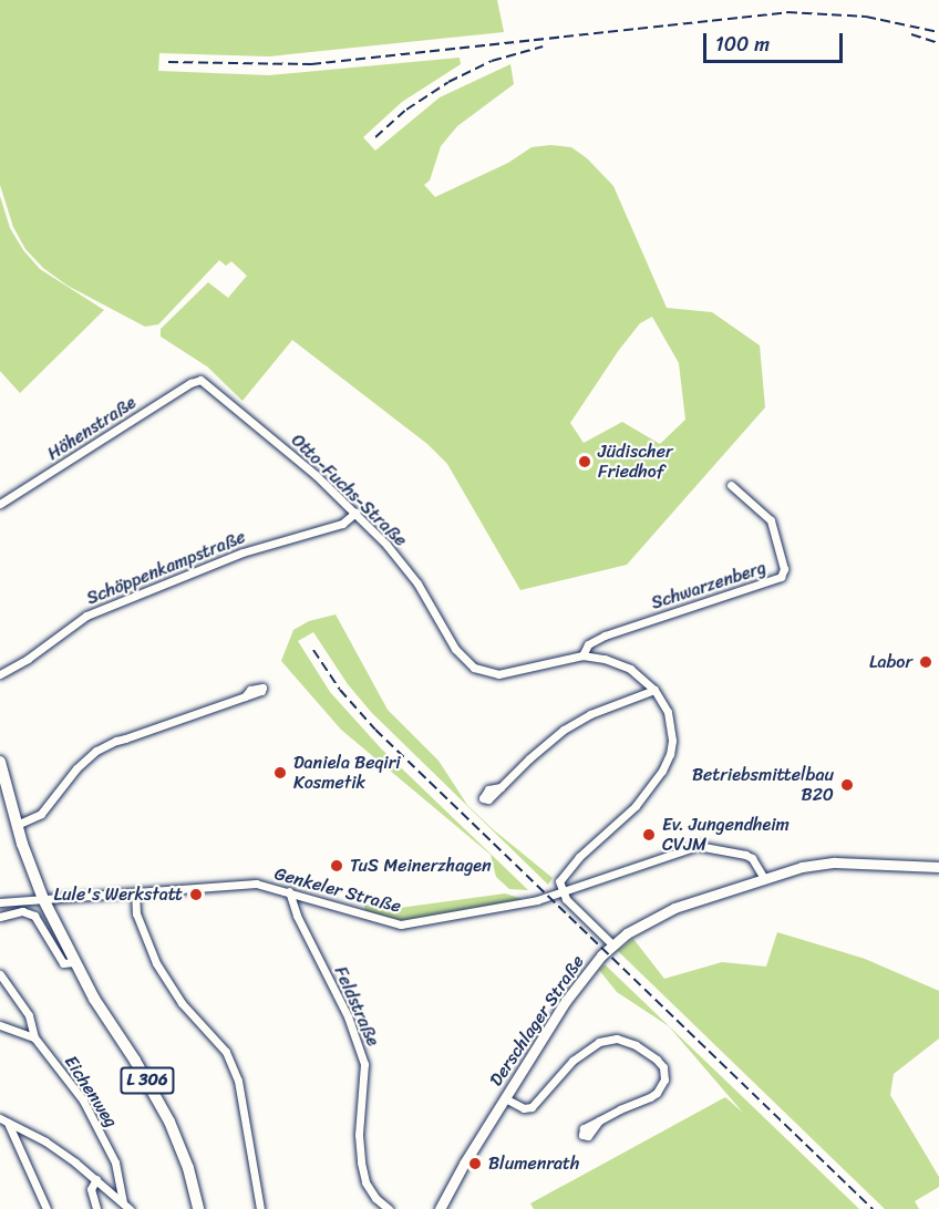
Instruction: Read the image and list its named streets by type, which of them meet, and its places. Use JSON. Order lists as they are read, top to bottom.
{
  "streets": {
    "main road": ["Derschlager Straße", "L 306"],
    "street": [
      "Höhenstraße",
      "Otto-Fuchs-Straße",
      "Schöppenkampstraße",
      "Schwarzenberg",
      "Genkeler Straße",
      "Feldstraße",
      "Eichenweg"
    ]
  },
  "crossings": [
    ["Höhenstraße", "Otto-Fuchs-Straße"],
    ["Otto-Fuchs-Straße", "Schöppenkampstraße"],
    ["Otto-Fuchs-Straße", "Schwarzenberg"],
    ["Otto-Fuchs-Straße", "Genkeler Straße"],
    ["Genkeler Straße", "Feldstraße"],
    ["Genkeler Straße", "Derschlager Straße"],
    ["Genkeler Straße", "L 306"]
  ],
  "places": [
    "Jüdischer Friedhof",
    "Labor",
    "Daniela Beqiri Kosmetik",
    "Betriebsmittelbau B20",
    "Ev. Jungendheim CVJM",
    "TuS Meinerzhagen",
    "Lule's Werkstatt",
    "Blumenrath"
  ],
  "scale_bar": "100 m"
}
